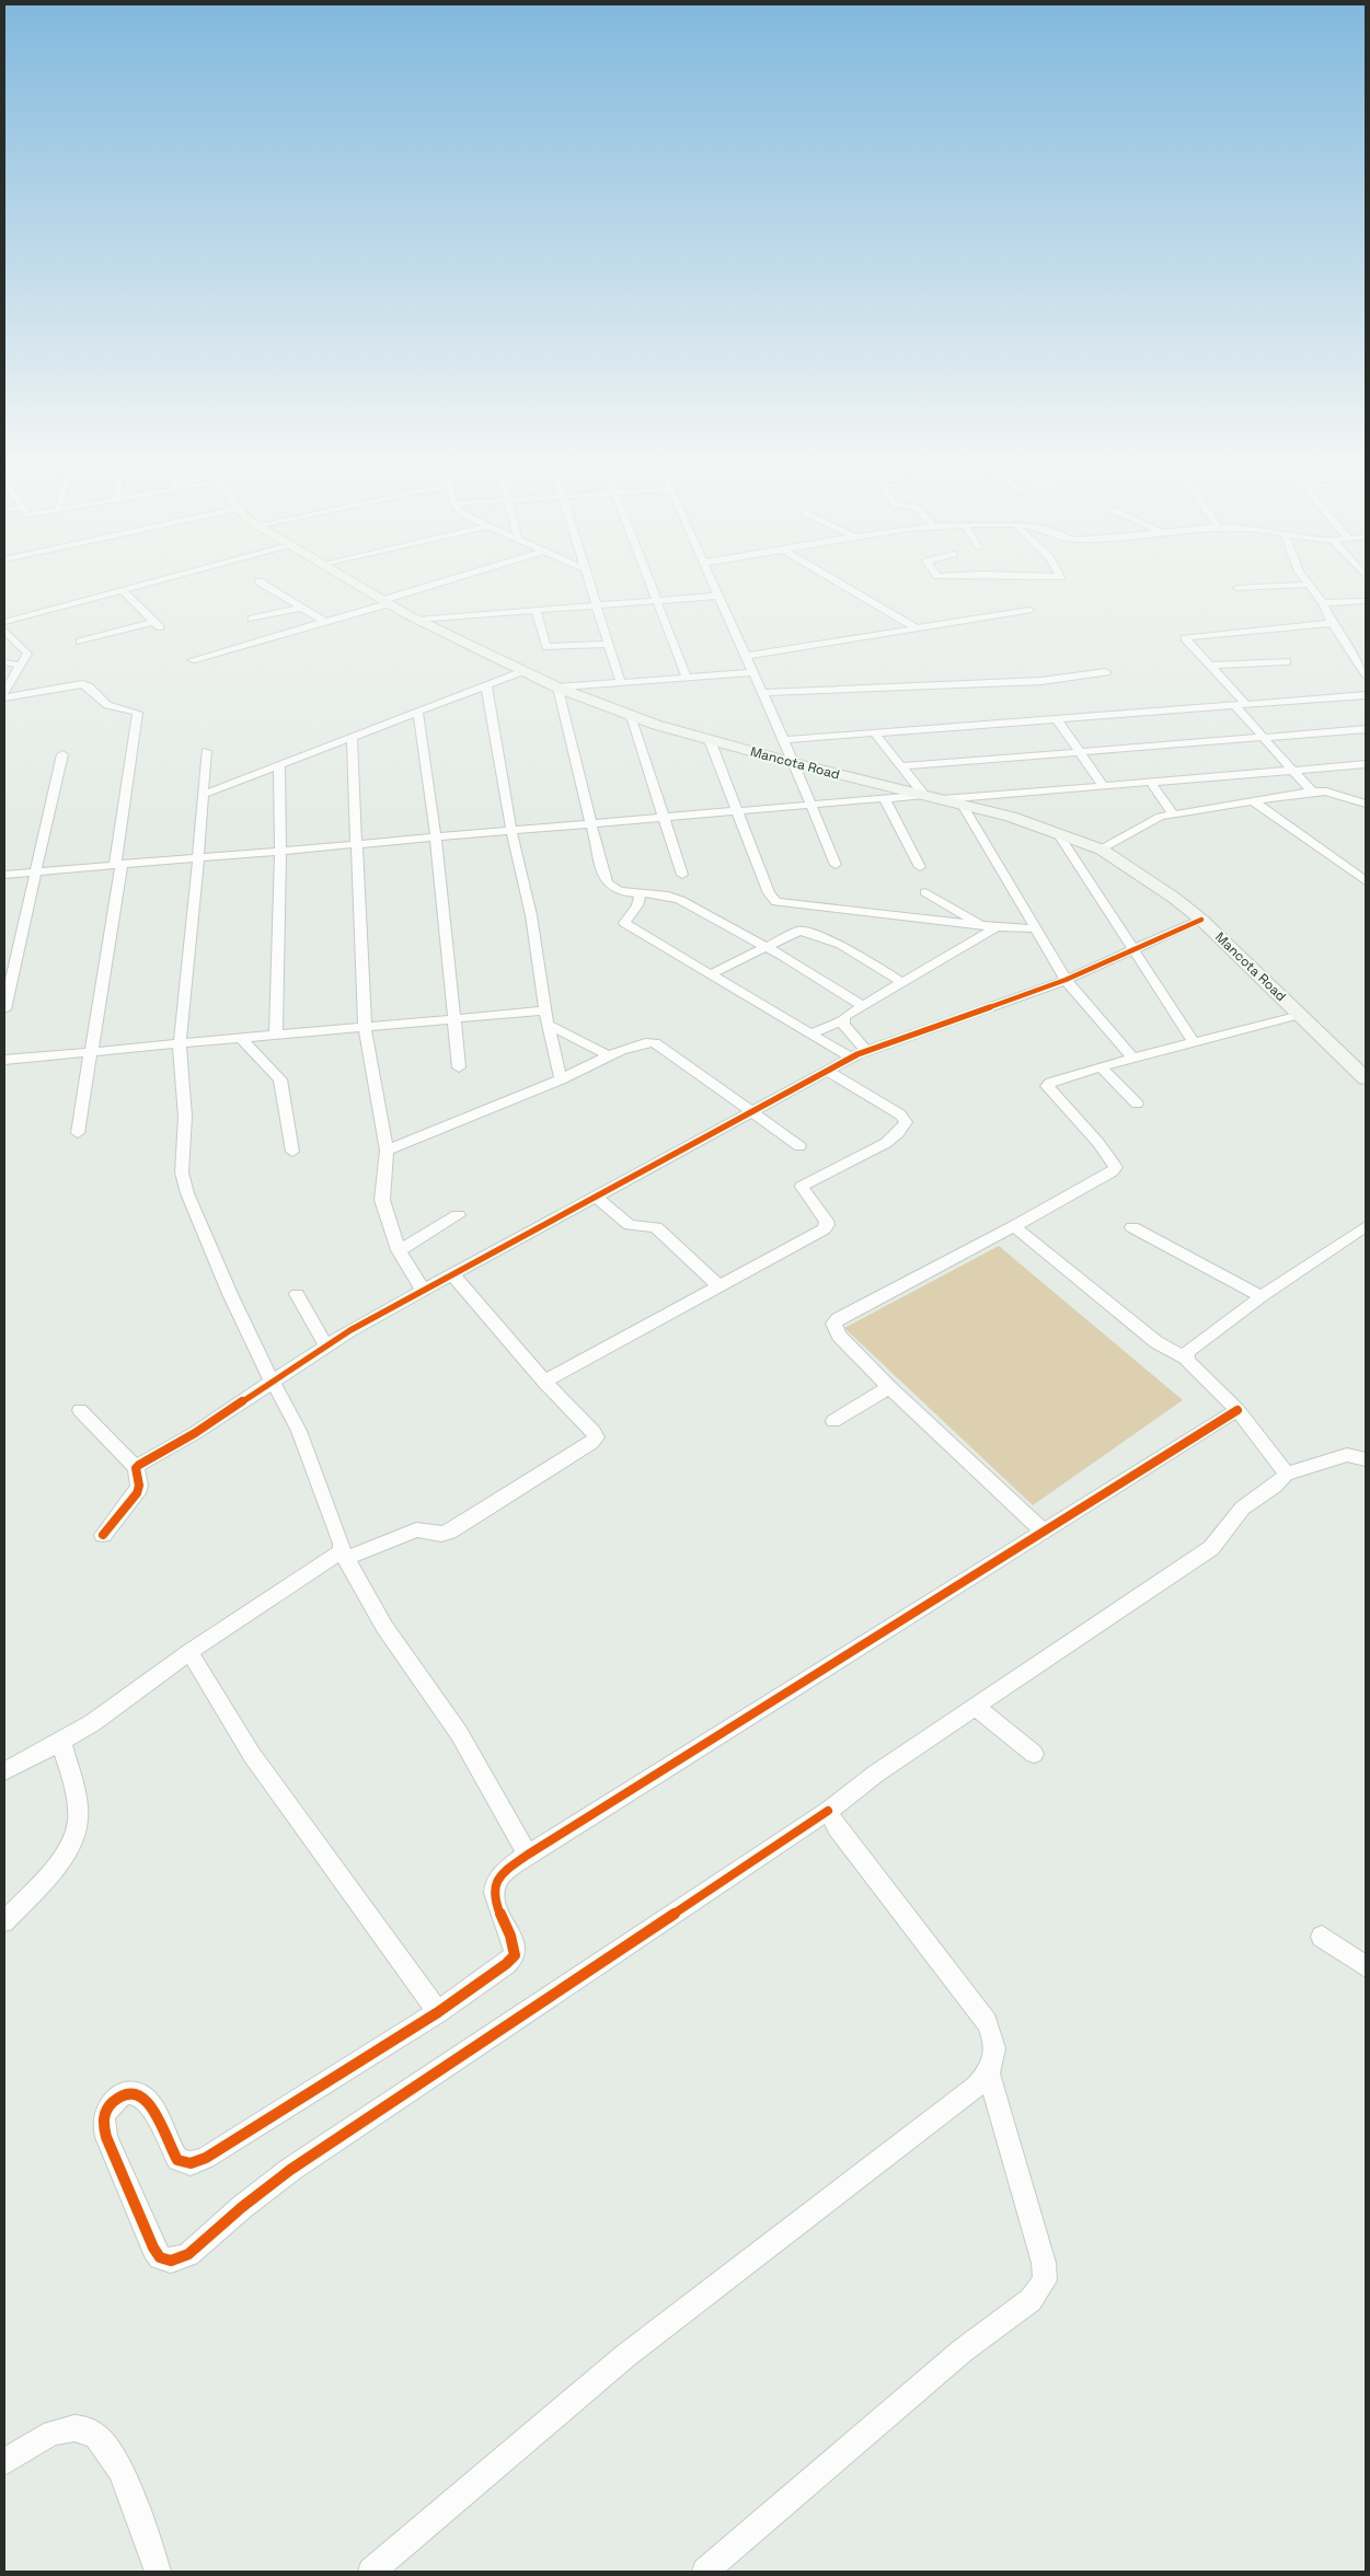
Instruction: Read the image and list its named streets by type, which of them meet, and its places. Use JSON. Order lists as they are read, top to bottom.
{
  "streets": {
    "main road": ["Mancota Road"]
  }
}
